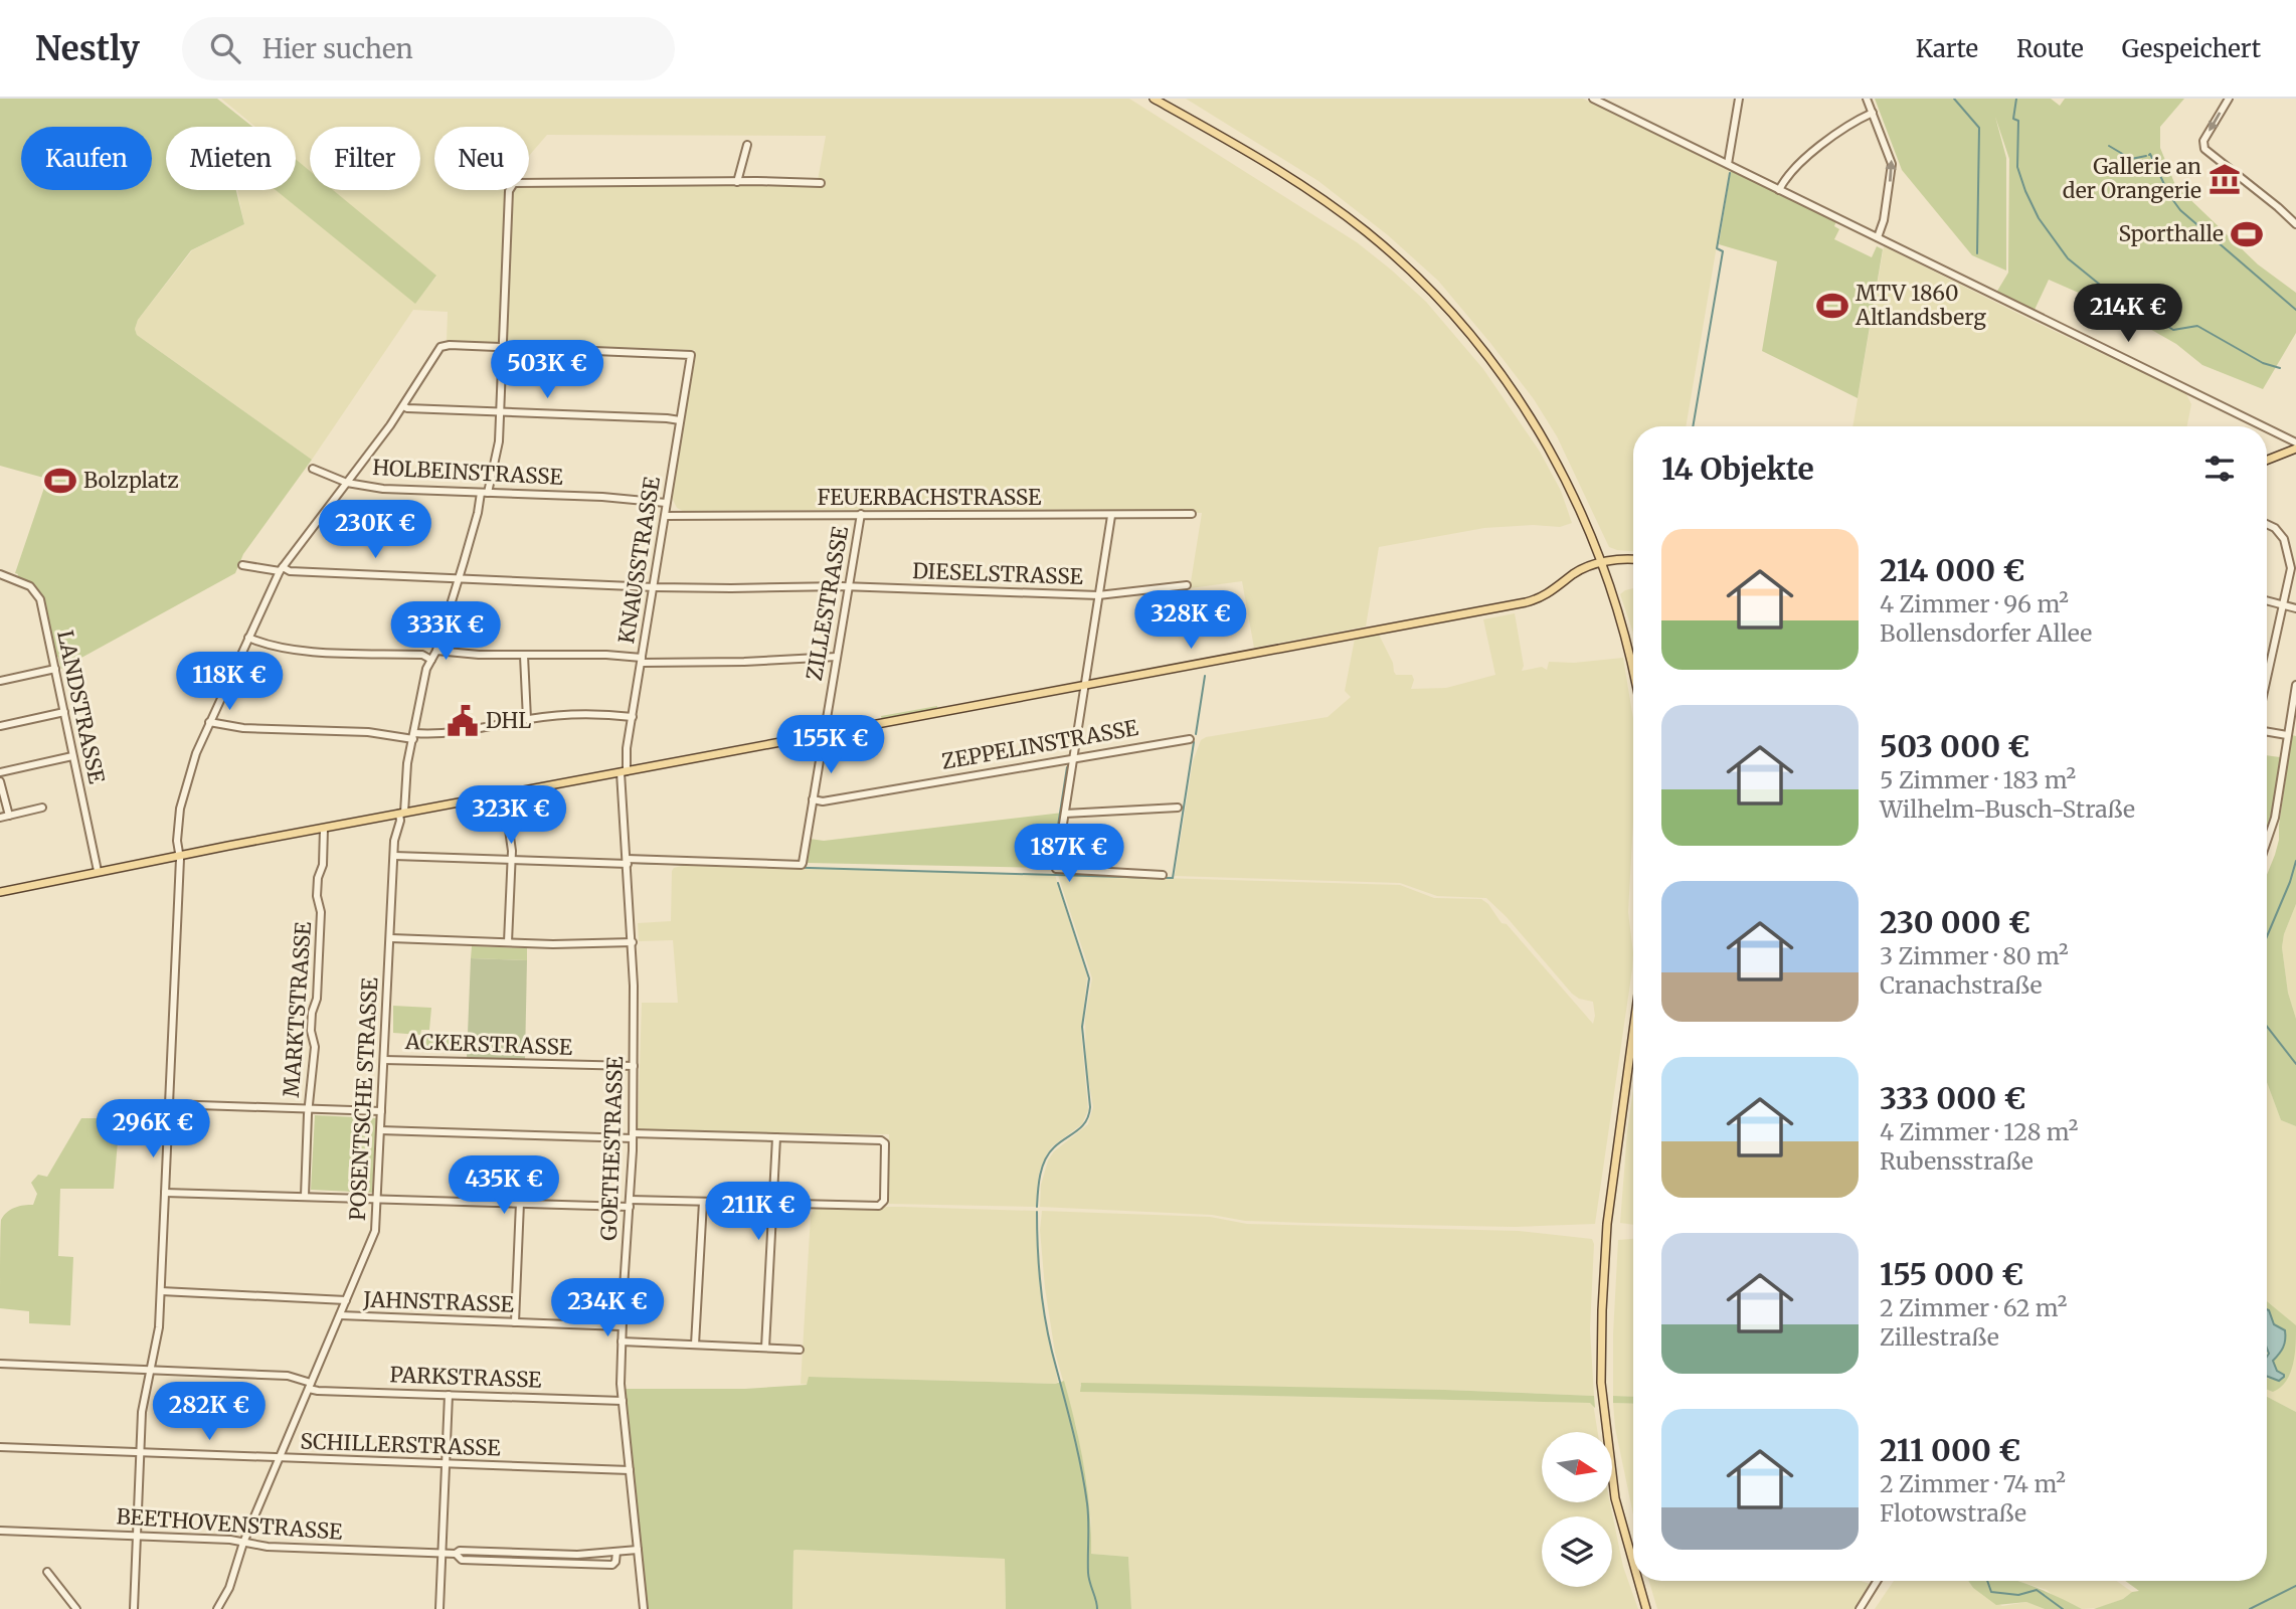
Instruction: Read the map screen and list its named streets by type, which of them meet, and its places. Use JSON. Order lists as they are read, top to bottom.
{
  "streets": {
    "street": [
      "HOLBEINSTRASSE",
      "FEUERBACHSTRASSE",
      "KNAUSSTRASSE",
      "DIESELSTRASSE",
      "ZILLESTRASSE",
      "LANDSTRASSE",
      "ZEPPELINSTRASSE",
      "MARKTSTRASSE",
      "ACKERSTRASSE",
      "POSENTSCHE STRASSE",
      "GOETHESTRASSE",
      "JAHNSTRASSE",
      "PARKSTRASSE",
      "SCHILLERSTRASSE",
      "BEETHOVENSTRASSE"
    ]
  },
  "crossings": [
    ["HOLBEINSTRASSE", "KNAUSSTRASSE"],
    ["HOLBEINSTRASSE", "POSENTSCHE STRASSE"],
    ["FEUERBACHSTRASSE", "KNAUSSTRASSE"],
    ["FEUERBACHSTRASSE", "ZILLESTRASSE"],
    ["KNAUSSTRASSE", "DIESELSTRASSE"],
    ["KNAUSSTRASSE", "POSENTSCHE STRASSE"],
    ["KNAUSSTRASSE", "GOETHESTRASSE"],
    ["DIESELSTRASSE", "ZILLESTRASSE"],
    ["DIESELSTRASSE", "POSENTSCHE STRASSE"],
    ["ZILLESTRASSE", "ZEPPELINSTRASSE"],
    ["ZILLESTRASSE", "GOETHESTRASSE"],
    ["ACKERSTRASSE", "POSENTSCHE STRASSE"],
    ["ACKERSTRASSE", "GOETHESTRASSE"],
    ["POSENTSCHE STRASSE", "JAHNSTRASSE"],
    ["POSENTSCHE STRASSE", "PARKSTRASSE"],
    ["POSENTSCHE STRASSE", "SCHILLERSTRASSE"],
    ["POSENTSCHE STRASSE", "BEETHOVENSTRASSE"],
    ["GOETHESTRASSE", "JAHNSTRASSE"],
    ["GOETHESTRASSE", "PARKSTRASSE"],
    ["GOETHESTRASSE", "SCHILLERSTRASSE"],
    ["GOETHESTRASSE", "BEETHOVENSTRASSE"]
  ],
  "places": {
    "museum": ["Gallerie an der Orangerie"],
    "sports": ["Sporthalle", "MTV 1860 Altlandsberg", "Bolzplatz"],
    "public building": ["DHL"]
  },
  "north": "right",
  "page": {
    "header": "Nestly",
    "search": "Hier suchen",
    "nav": ["Karte", "Route", "Gespeichert"],
    "chip": [
      "Kaufen",
      "Mieten",
      "Filter",
      "Neu"
    ],
    "price": [
      "214K €",
      "503K €",
      "230K €",
      "328K €",
      "333K €",
      "118K €",
      "155K €",
      "323K €",
      "187K €",
      "296K €",
      "435K €",
      "211K €",
      "234K €",
      "282K €"
    ],
    "heading": "14 Objekte",
    "list": [
      {
        "name": "214 000 €",
        "note": "4 Zimmer · 96 m² · Bollensdorfer Allee"
      },
      {
        "name": "503 000 €",
        "note": "5 Zimmer · 183 m² · Wilhelm-Busch-Straße"
      },
      {
        "name": "230 000 €",
        "note": "3 Zimmer · 80 m² · Cranachstraße"
      },
      {
        "name": "333 000 €",
        "note": "4 Zimmer · 128 m² · Rubensstraße"
      },
      {
        "name": "155 000 €",
        "note": "2 Zimmer · 62 m² · Zillestraße"
      },
      {
        "name": "211 000 €",
        "note": "2 Zimmer · 74 m² · Flotowstraße"
      }
    ]
  }
}
